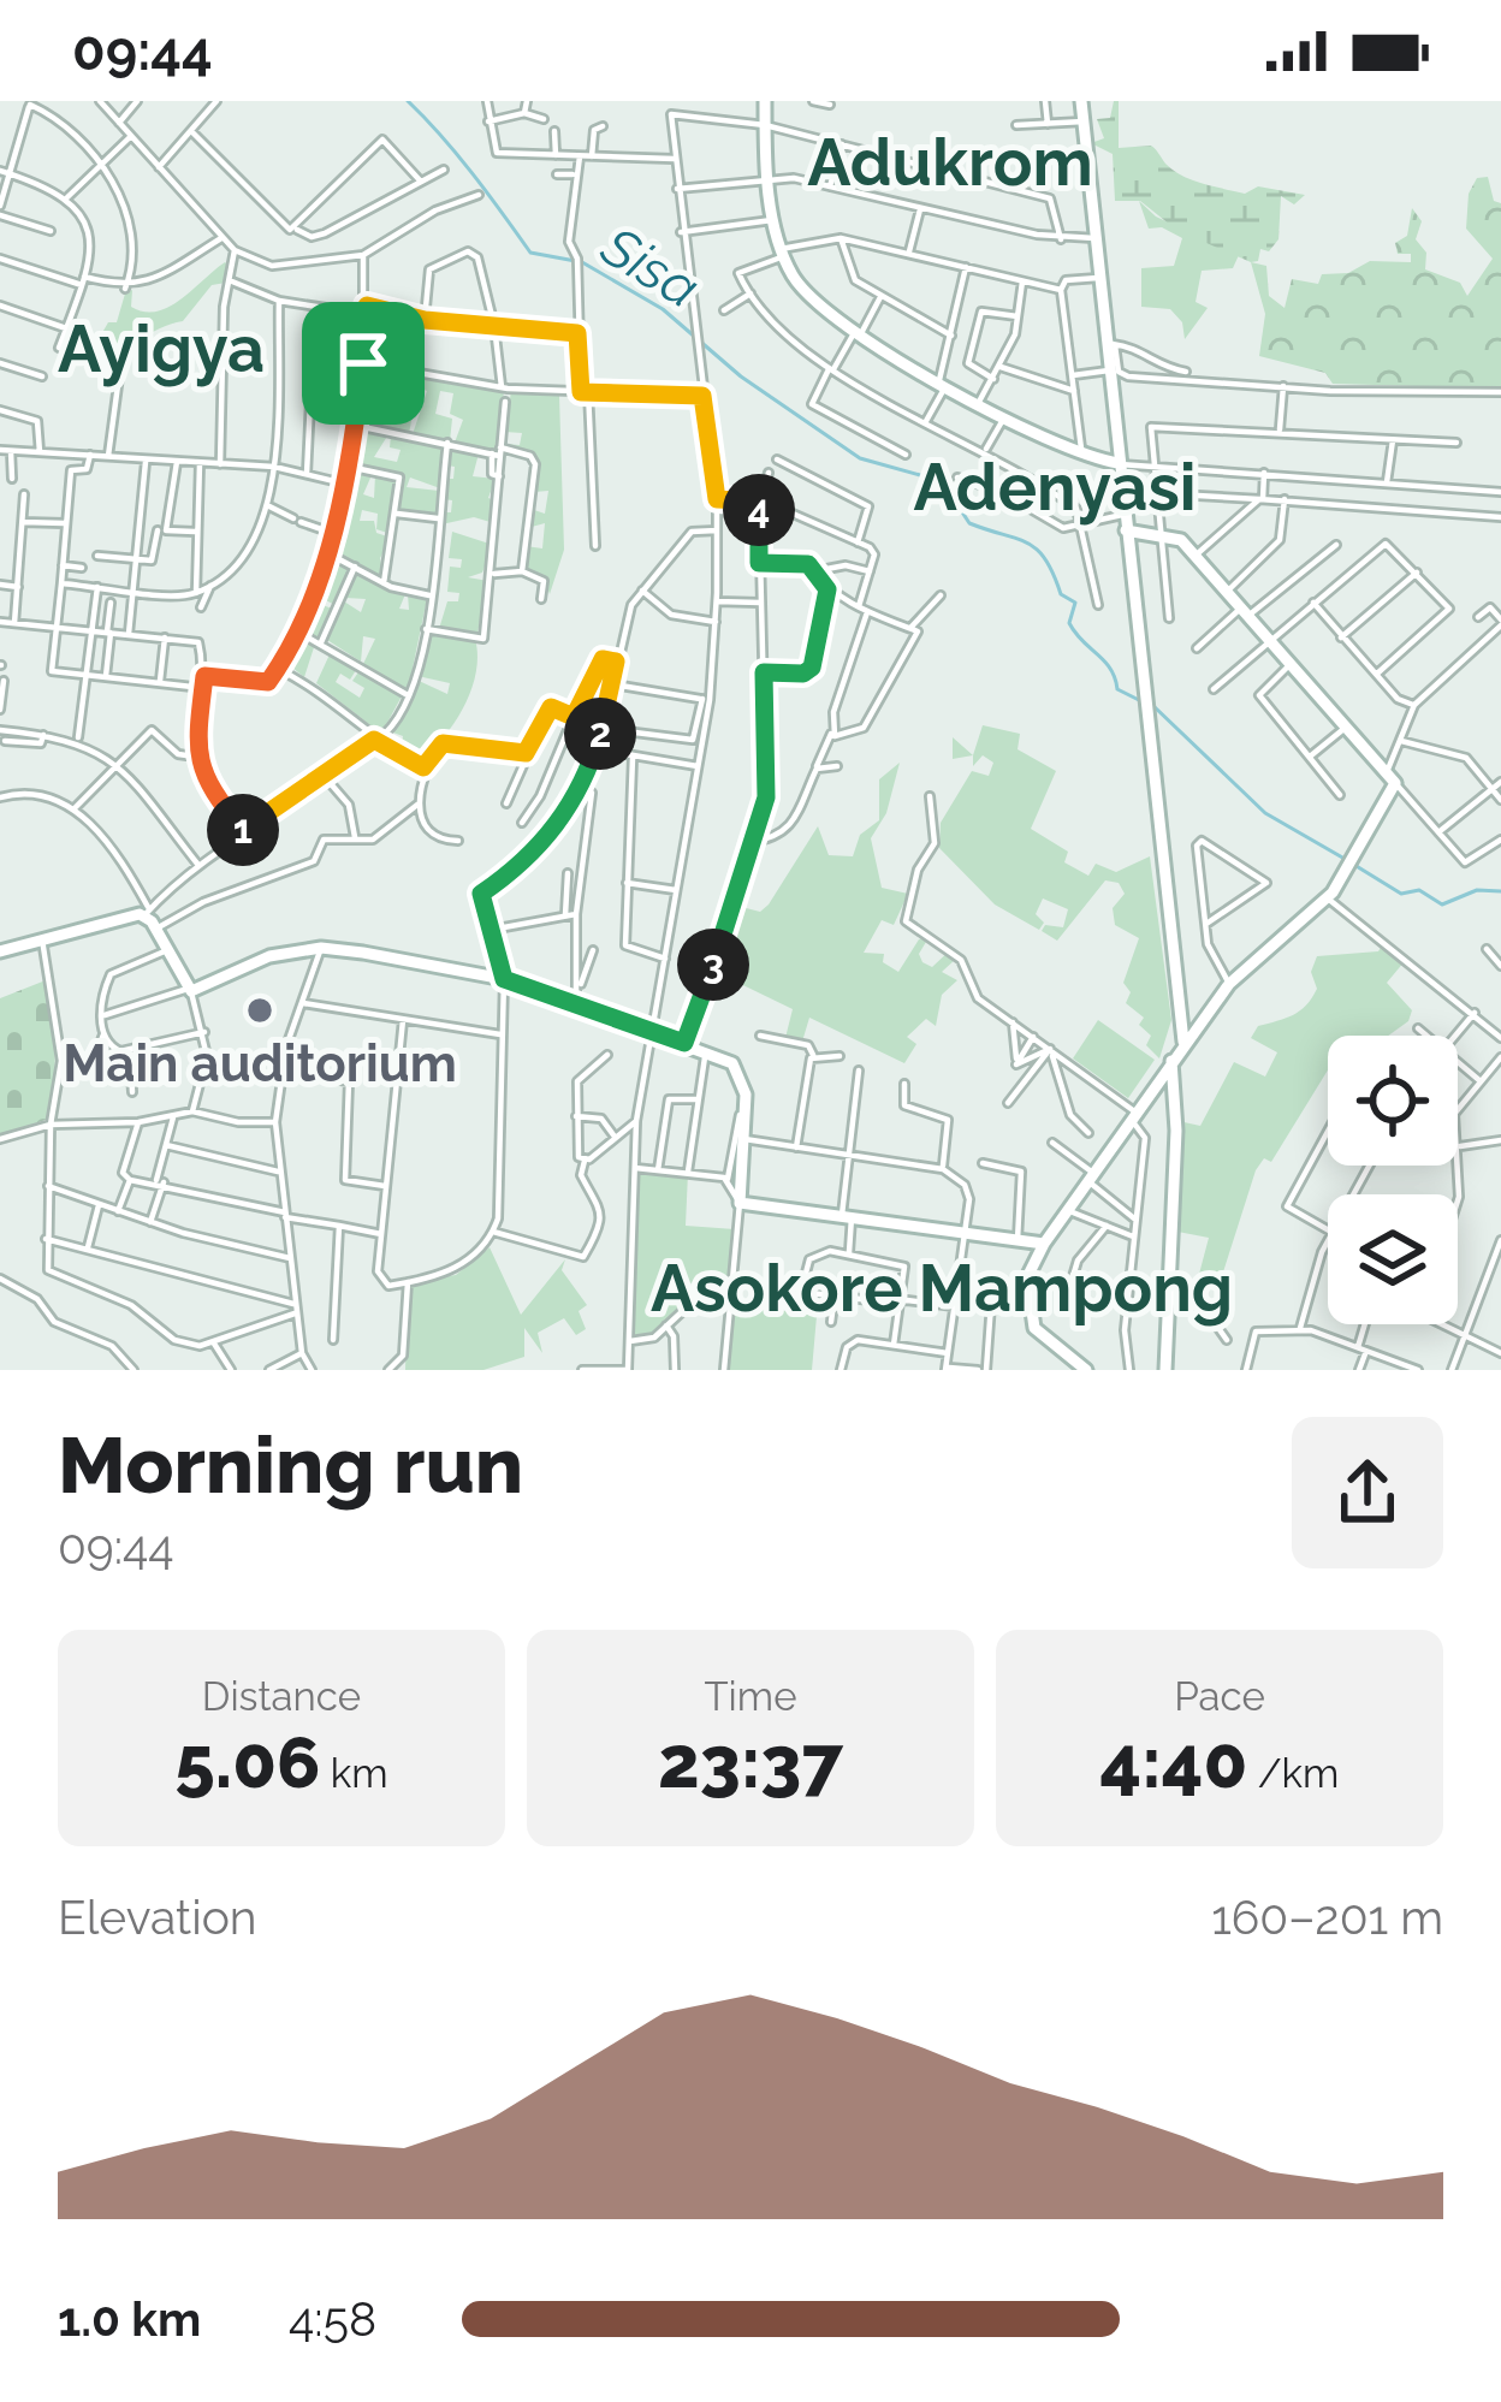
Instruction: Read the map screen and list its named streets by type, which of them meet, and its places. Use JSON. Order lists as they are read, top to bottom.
{
  "districts": [
    "Adukrom",
    "Ayigya",
    "Adenyasi",
    "Asokore Mampong"
  ],
  "water": ["Sisa"],
  "places": ["Main auditorium"],
  "page": {
    "status": "09:44",
    "pins": [
      "4",
      "2",
      "1",
      "3"
    ],
    "heading": ["Morning run", "09:44"],
    "stats": [
      ["Distance", "5.06 km"],
      ["Time", "23:37"],
      ["Pace", "4:40 /km"]
    ],
    "chart": ["Elevation", "160–201 m"],
    "list": [
      {
        "name": "1.0 km",
        "note": "4:58"
      }
    ]
  }
}
